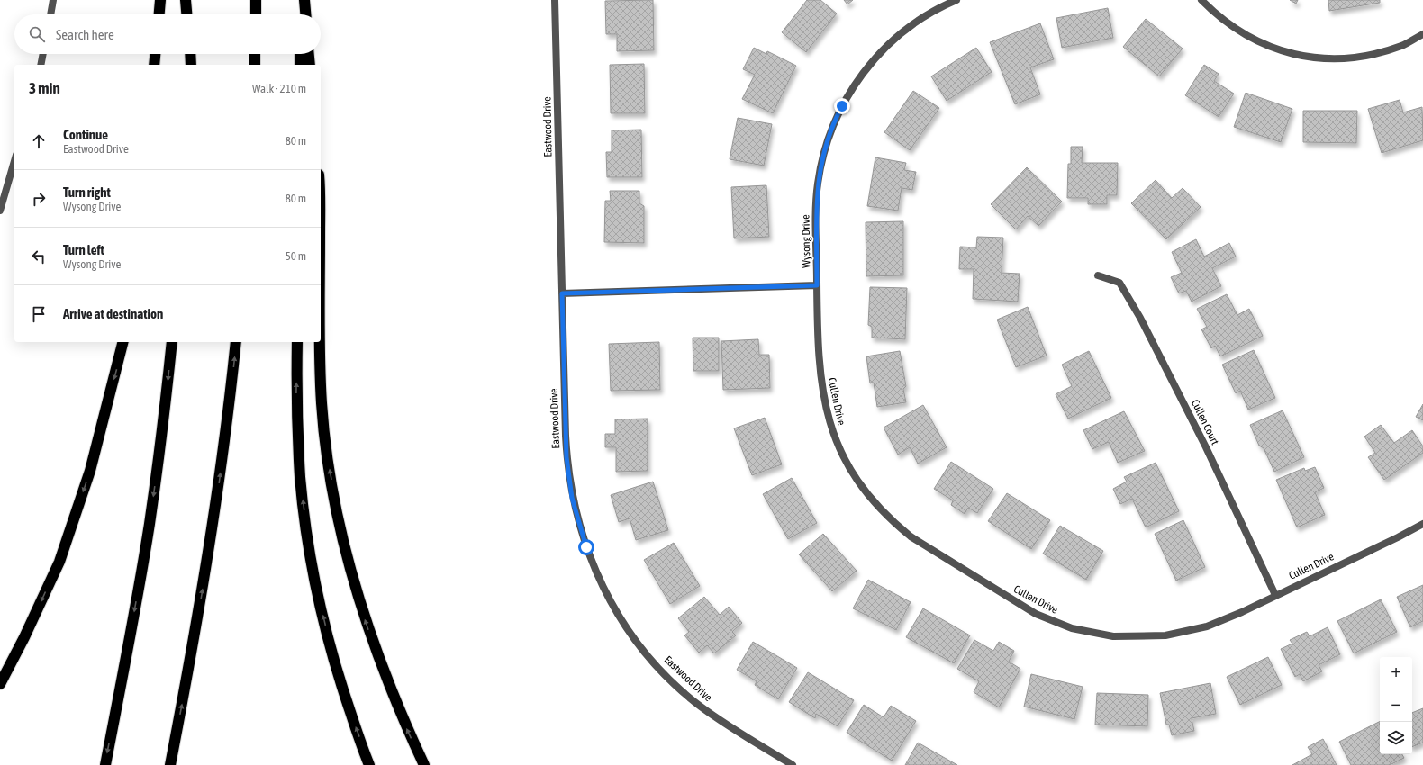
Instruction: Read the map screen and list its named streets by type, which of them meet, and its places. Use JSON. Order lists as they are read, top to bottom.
{
  "streets": {
    "street": [
      "Eastwood Drive",
      "Wysong Drive",
      "Cullen Drive",
      "Cullen Court"
    ]
  },
  "crossings": [
    ["Wysong Drive", "Cullen Drive"],
    ["Cullen Drive", "Cullen Court"]
  ],
  "page": {
    "search": "Search here",
    "heading": ["3 min", "Walk · 210 m"],
    "list": [
      ["Continue", "Eastwood Drive", "80 m"],
      ["Turn right", "Wysong Drive", "80 m"],
      ["Turn left", "Wysong Drive", "50 m"],
      "Arrive at destination"
    ],
    "map_buttons": ["+", "−"]
  }
}
